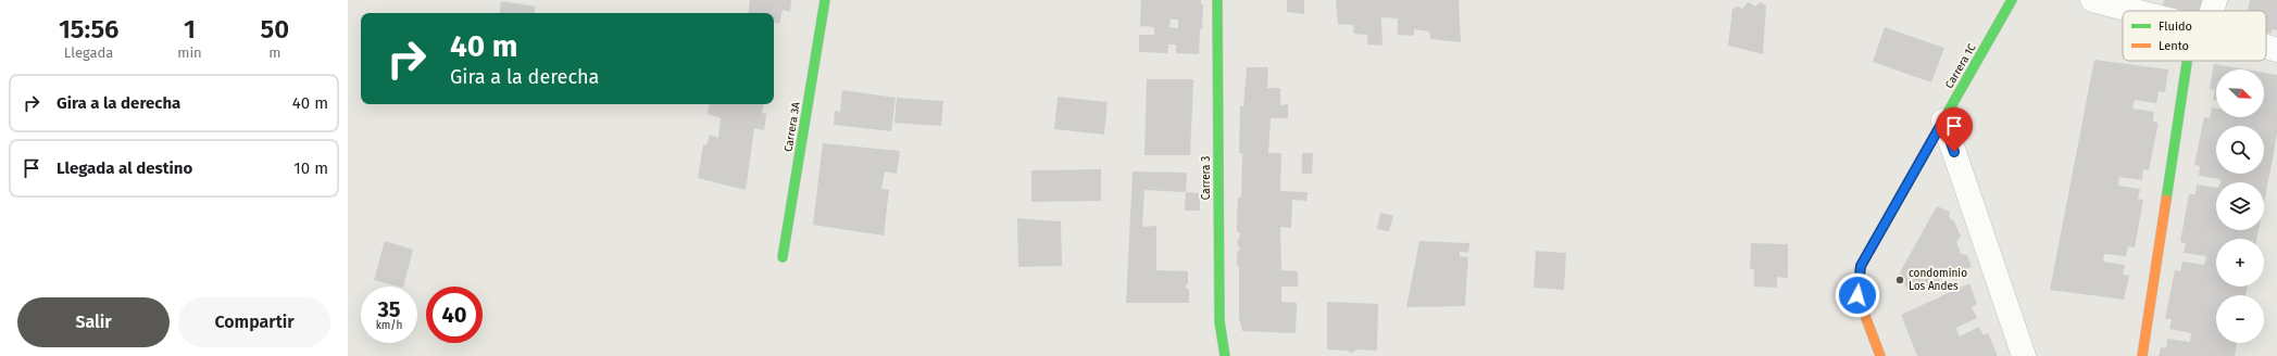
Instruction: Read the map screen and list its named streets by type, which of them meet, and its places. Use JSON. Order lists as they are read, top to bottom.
{
  "streets": {
    "street": ["Carrera 1C", "Carrera 3A", "Carrera 3"]
  },
  "places": ["condominio Los Andes"],
  "legend": ["Fluido", "Lento"],
  "north": "bottom right",
  "page": {
    "eta": [
      "15:56",
      "Llegada",
      "1",
      "min",
      "50",
      "m"
    ],
    "turn": ["40 m", "Gira a la derecha"],
    "map_buttons": ["+", "−"],
    "list": [
      {
        "name": "Gira a la derecha",
        "value": "40 m"
      },
      {
        "name": "Llegada al destino",
        "value": "10 m"
      }
    ],
    "speed": "35 km/h",
    "limit": "40",
    "buttons": ["Salir", "Compartir"]
  }
}
